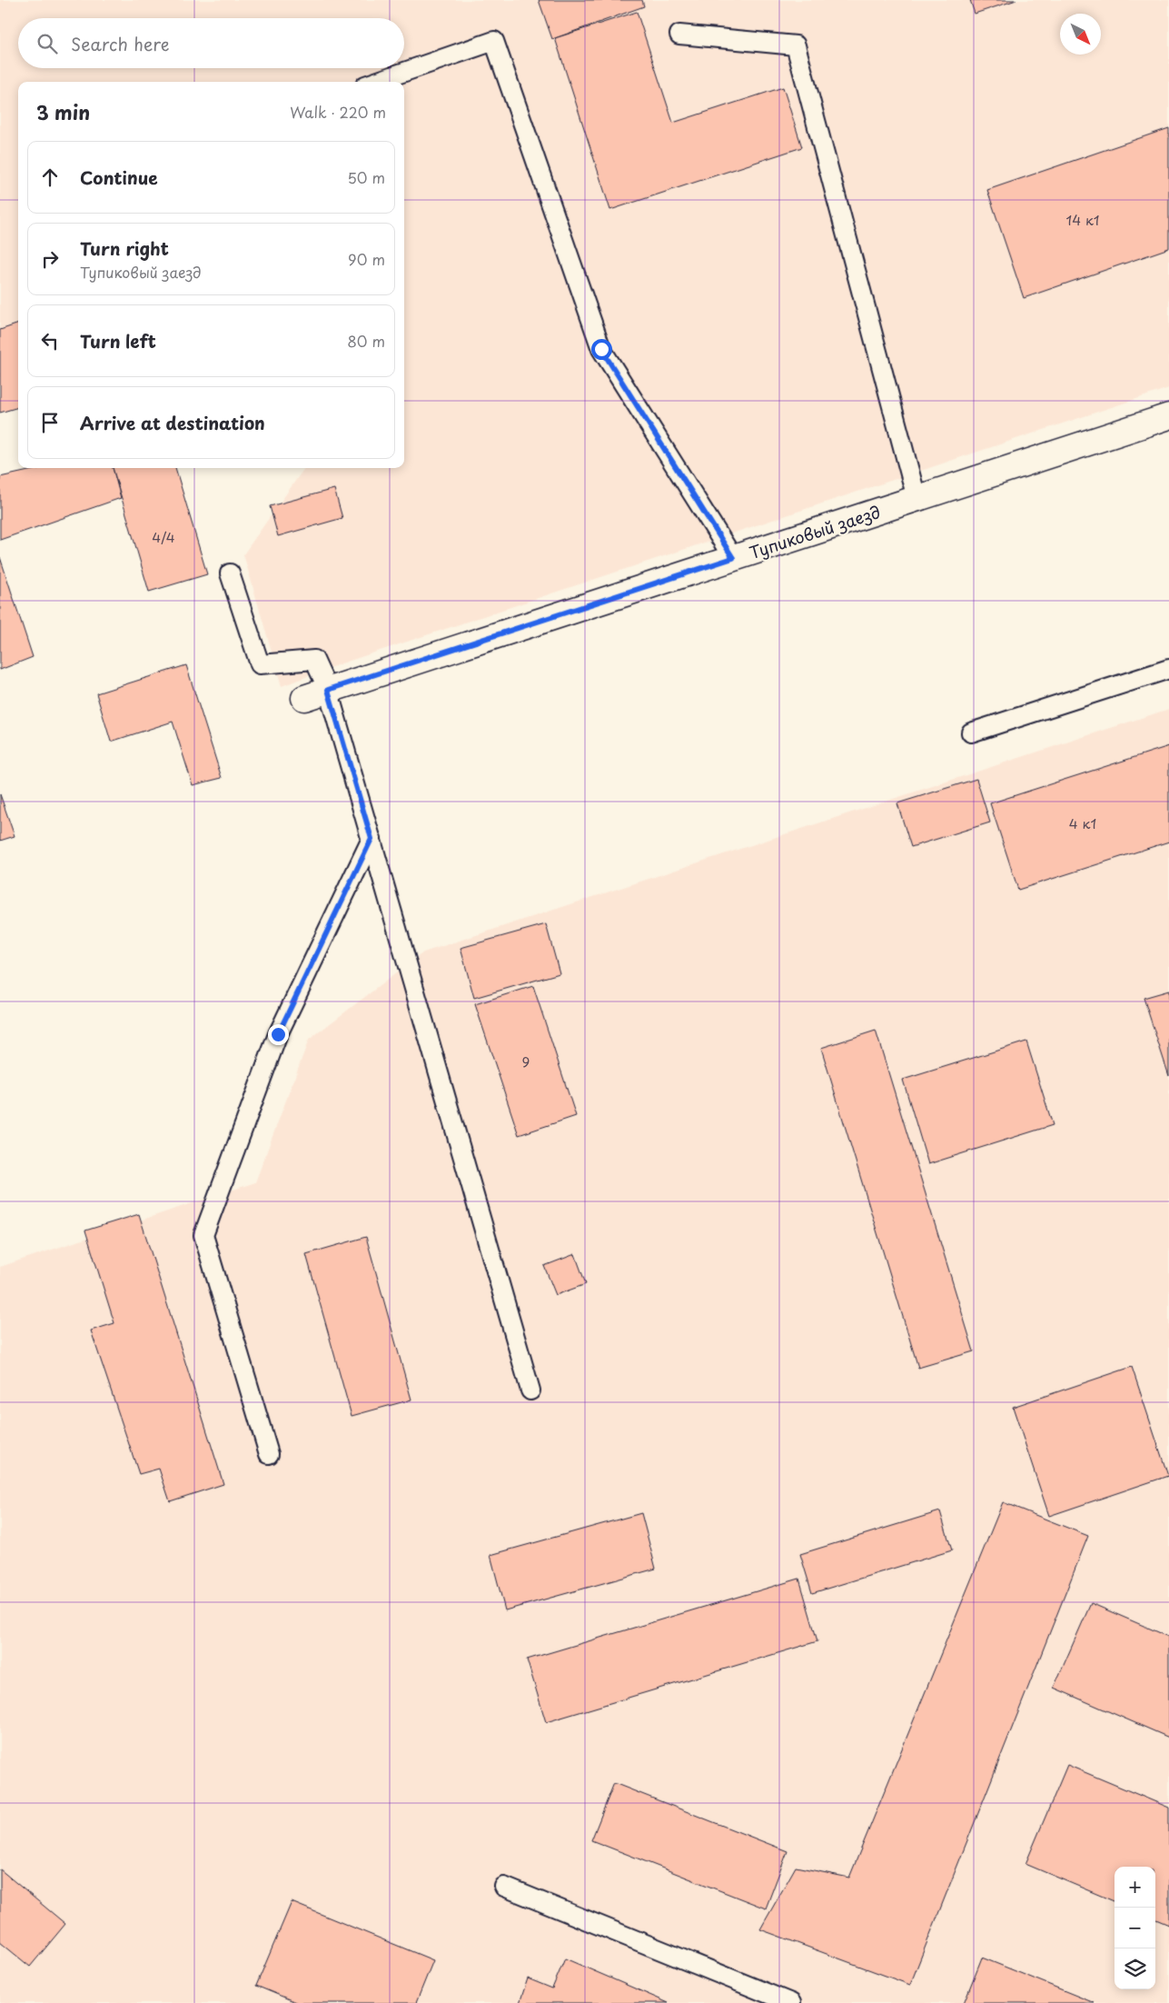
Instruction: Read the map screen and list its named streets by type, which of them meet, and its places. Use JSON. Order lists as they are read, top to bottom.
{
  "streets": {
    "street": ["Тупиковый заезд"]
  },
  "house_numbers": [
    "14 к1",
    "4/4",
    "4 к1",
    "9"
  ],
  "north": "bottom right",
  "page": {
    "search": "Search here",
    "heading": ["3 min", "Walk · 220 m"],
    "list": [
      ["Continue", "50 m"],
      ["Turn right", "Тупиковый заезд", "90 m"],
      ["Turn left", "80 m"],
      "Arrive at destination"
    ],
    "map_buttons": ["+", "−"]
  }
}
